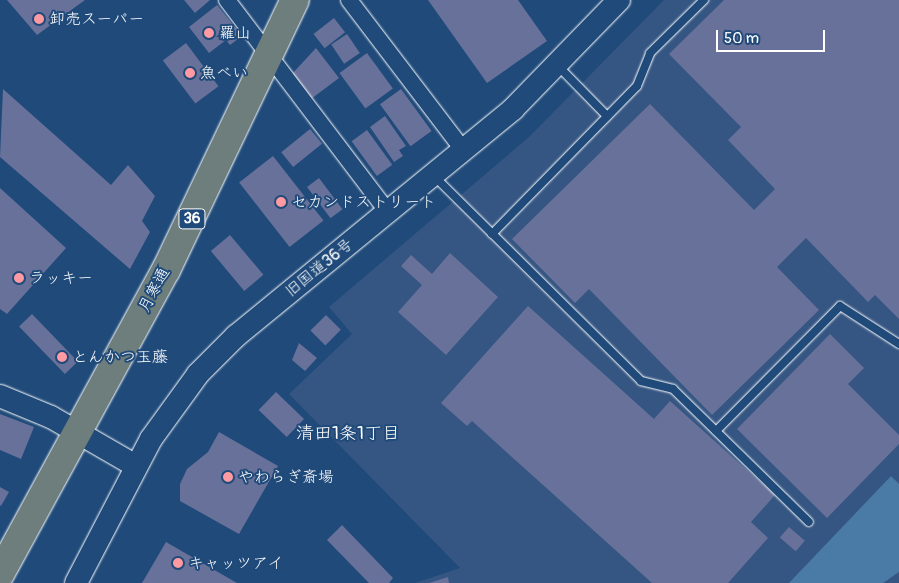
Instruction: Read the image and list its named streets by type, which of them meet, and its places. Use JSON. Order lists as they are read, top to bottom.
{
  "streets": {
    "highway": ["36", "月寒通"],
    "street": ["旧国道36号"]
  },
  "districts": ["清田1条1丁目"],
  "places": [
    "卸売スーパー",
    "羅山",
    "魚べい",
    "セカンドストリート",
    "ラッキー",
    "とんかつ玉藤",
    "やわらぎ斎場",
    "キャッツアイ"
  ],
  "scale_bar": "50 m"
}
